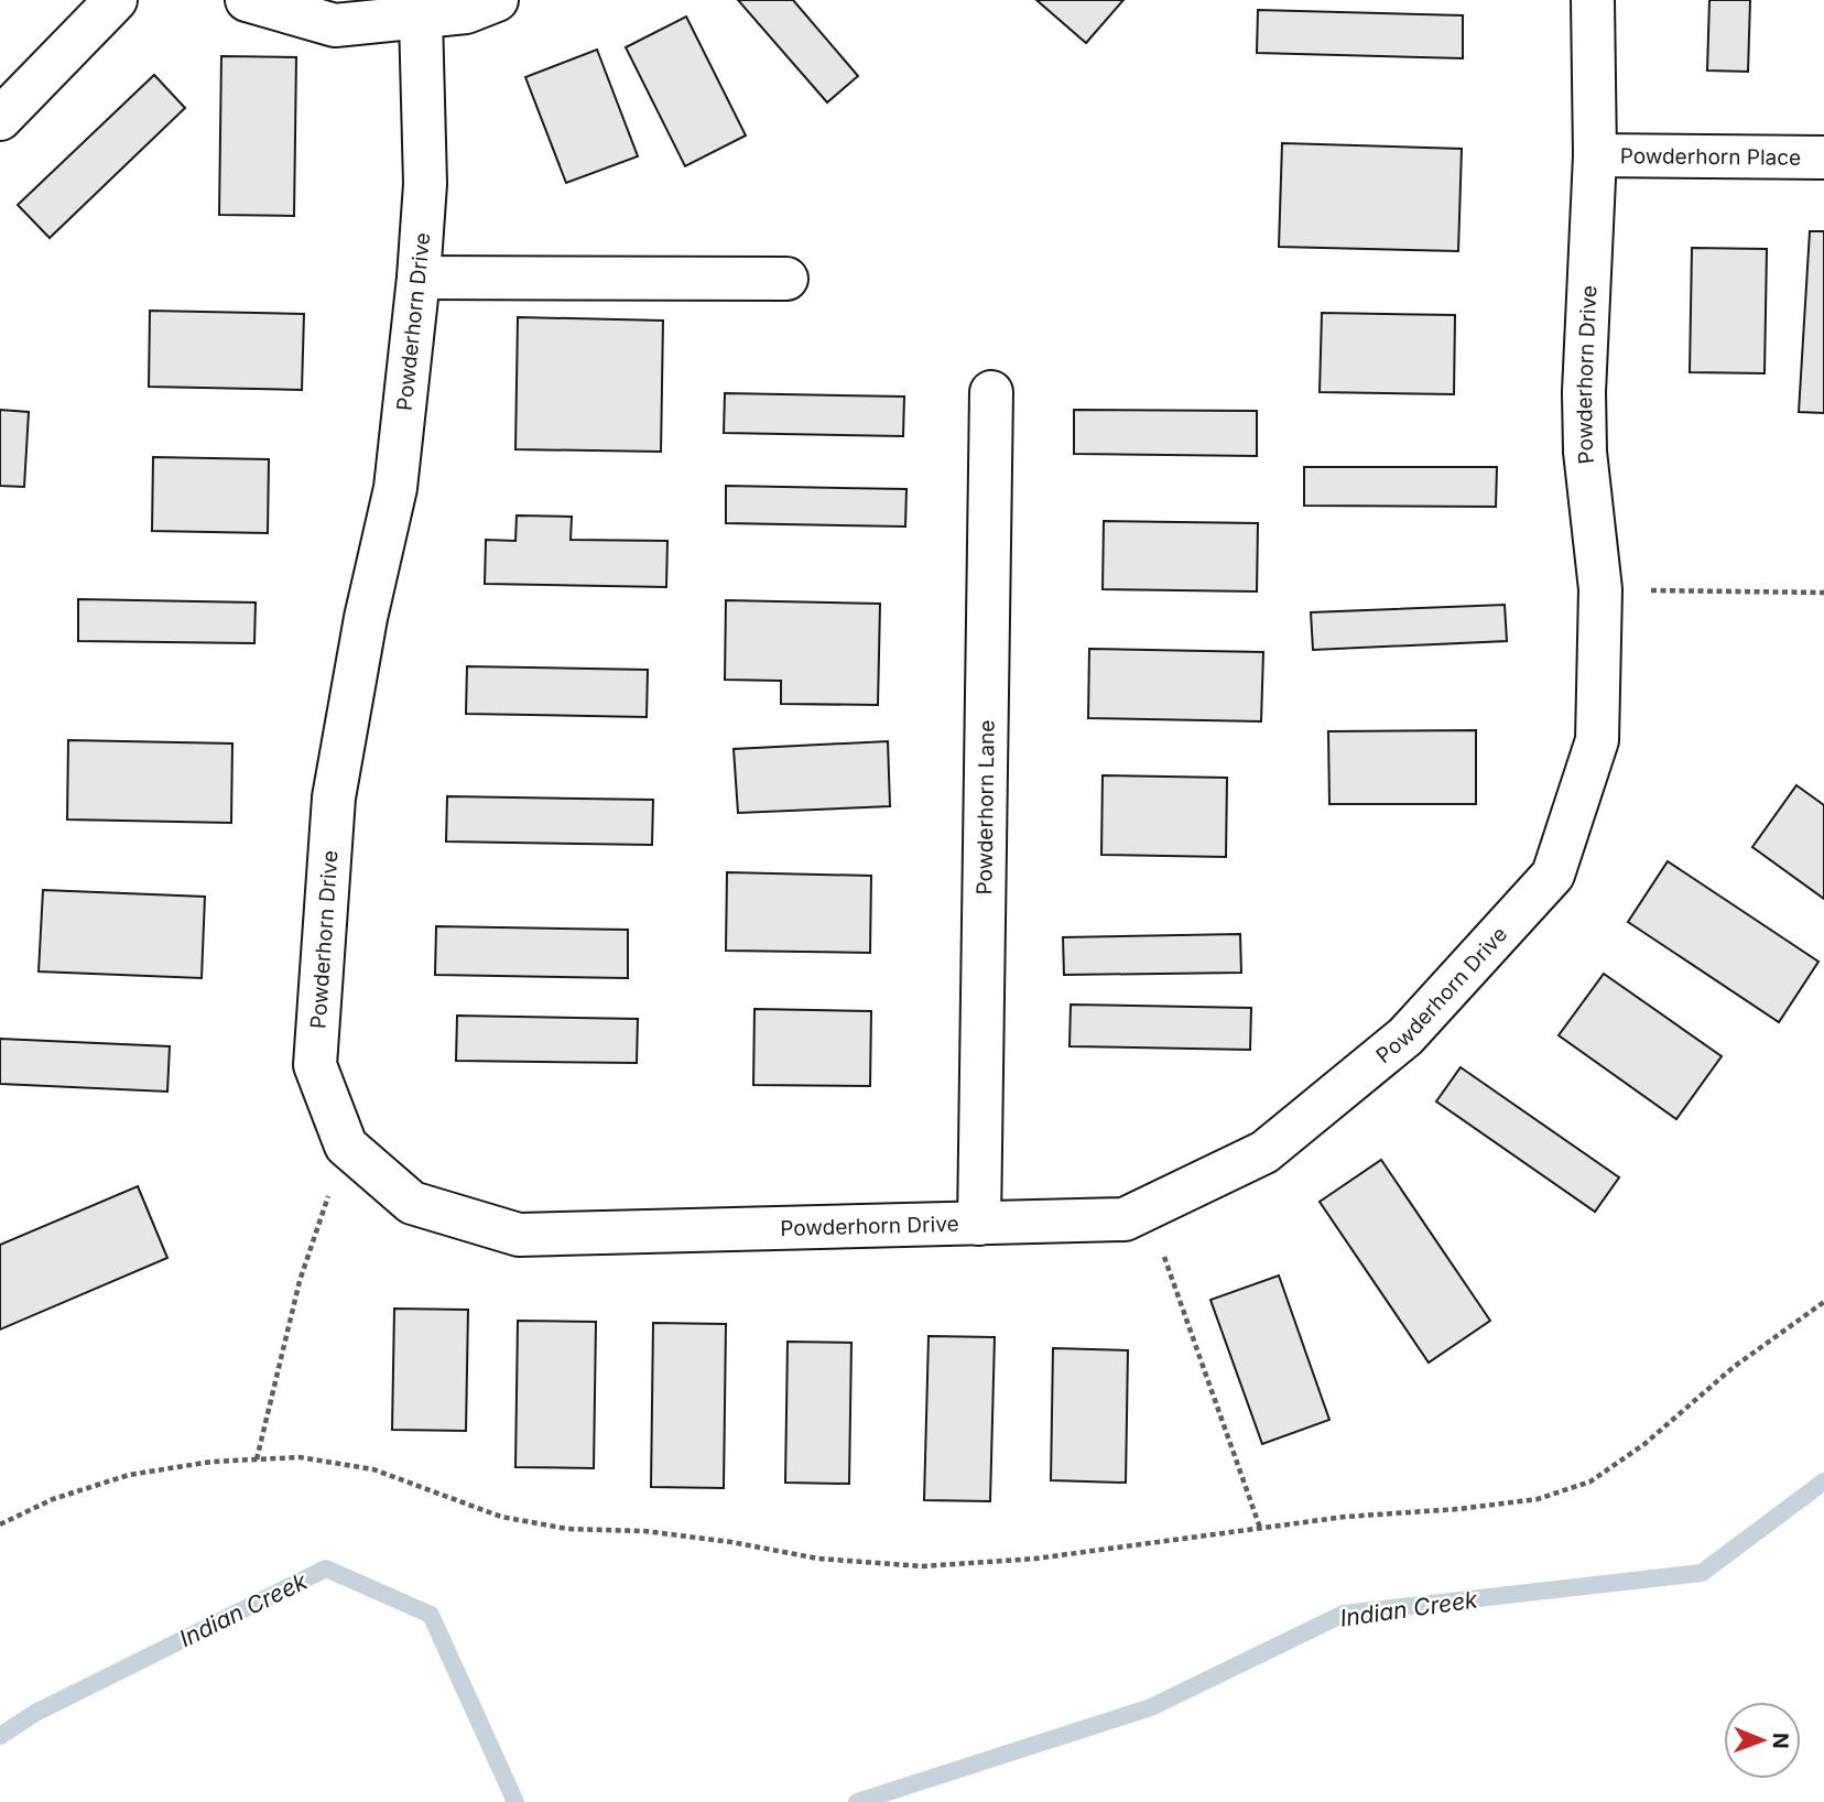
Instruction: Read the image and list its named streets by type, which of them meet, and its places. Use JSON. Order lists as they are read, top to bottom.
{
  "streets": {
    "street": ["Powderhorn Place", "Powderhorn Drive", "Powderhorn Lane"]
  },
  "crossings": [
    ["Powderhorn Place", "Powderhorn Drive"],
    ["Powderhorn Drive", "Powderhorn Lane"]
  ],
  "water": ["Indian Creek"],
  "north": "right"
}
